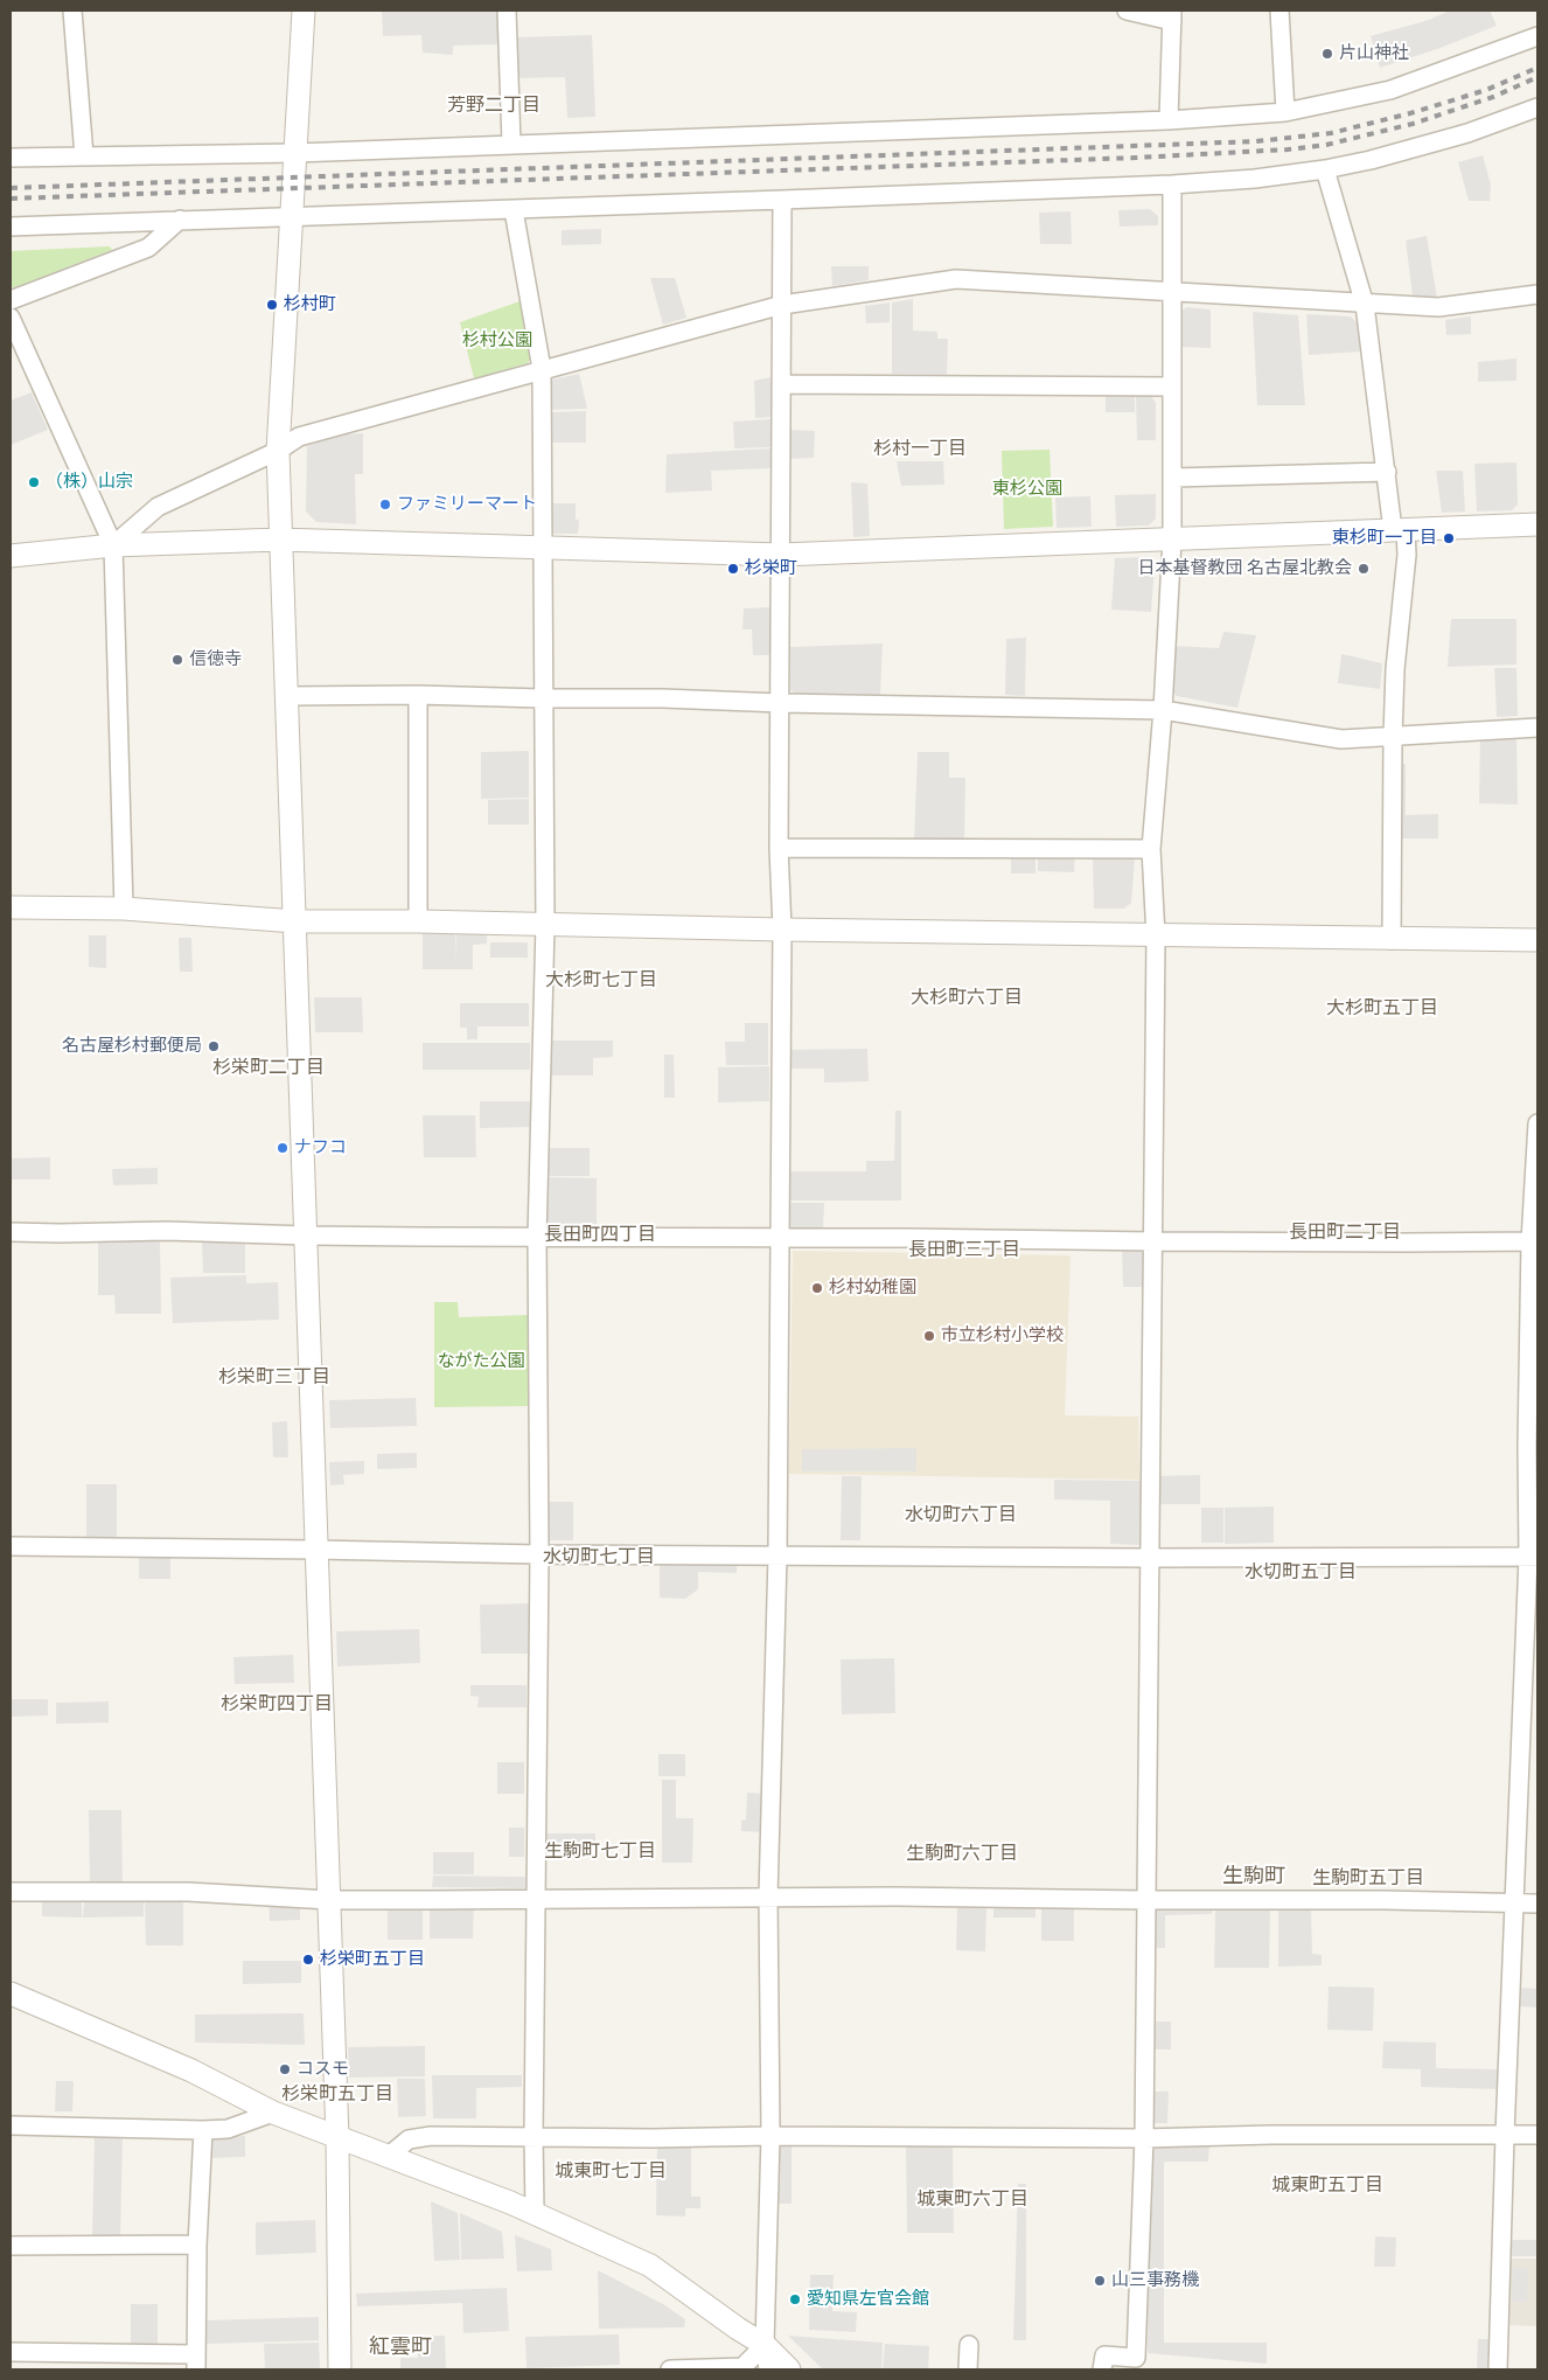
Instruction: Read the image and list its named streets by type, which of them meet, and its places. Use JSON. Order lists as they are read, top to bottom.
{
  "districts": [
    "芳野二丁目",
    "杉村一丁目",
    "大杉町七丁目",
    "大杉町六丁目",
    "大杉町五丁目",
    "杉栄町二丁目",
    "長田町二丁目",
    "長田町四丁目",
    "長田町三丁目",
    "杉栄町三丁目",
    "水切町六丁目",
    "水切町七丁目",
    "水切町五丁目",
    "杉栄町四丁目",
    "生駒町七丁目",
    "生駒町六丁目",
    "生駒町",
    "生駒町五丁目",
    "杉栄町五丁目",
    "城東町七丁目",
    "城東町五丁目",
    "城東町六丁目",
    "紅雲町"
  ],
  "parks": ["杉村公園", "東杉公園", "ながた公園"],
  "places": [
    "片山神社",
    "杉村町",
    "（株）山宗",
    "ファミリーマート",
    "東杉町一丁目",
    "杉栄町",
    "日本基督教団 名古屋北教会",
    "信徳寺",
    "名古屋杉村郵便局",
    "ナフコ",
    "杉村幼稚園",
    "市立杉村小学校",
    "杉栄町五丁目",
    "コスモ",
    "山三事務機",
    "愛知県左官会館"
  ]
}
